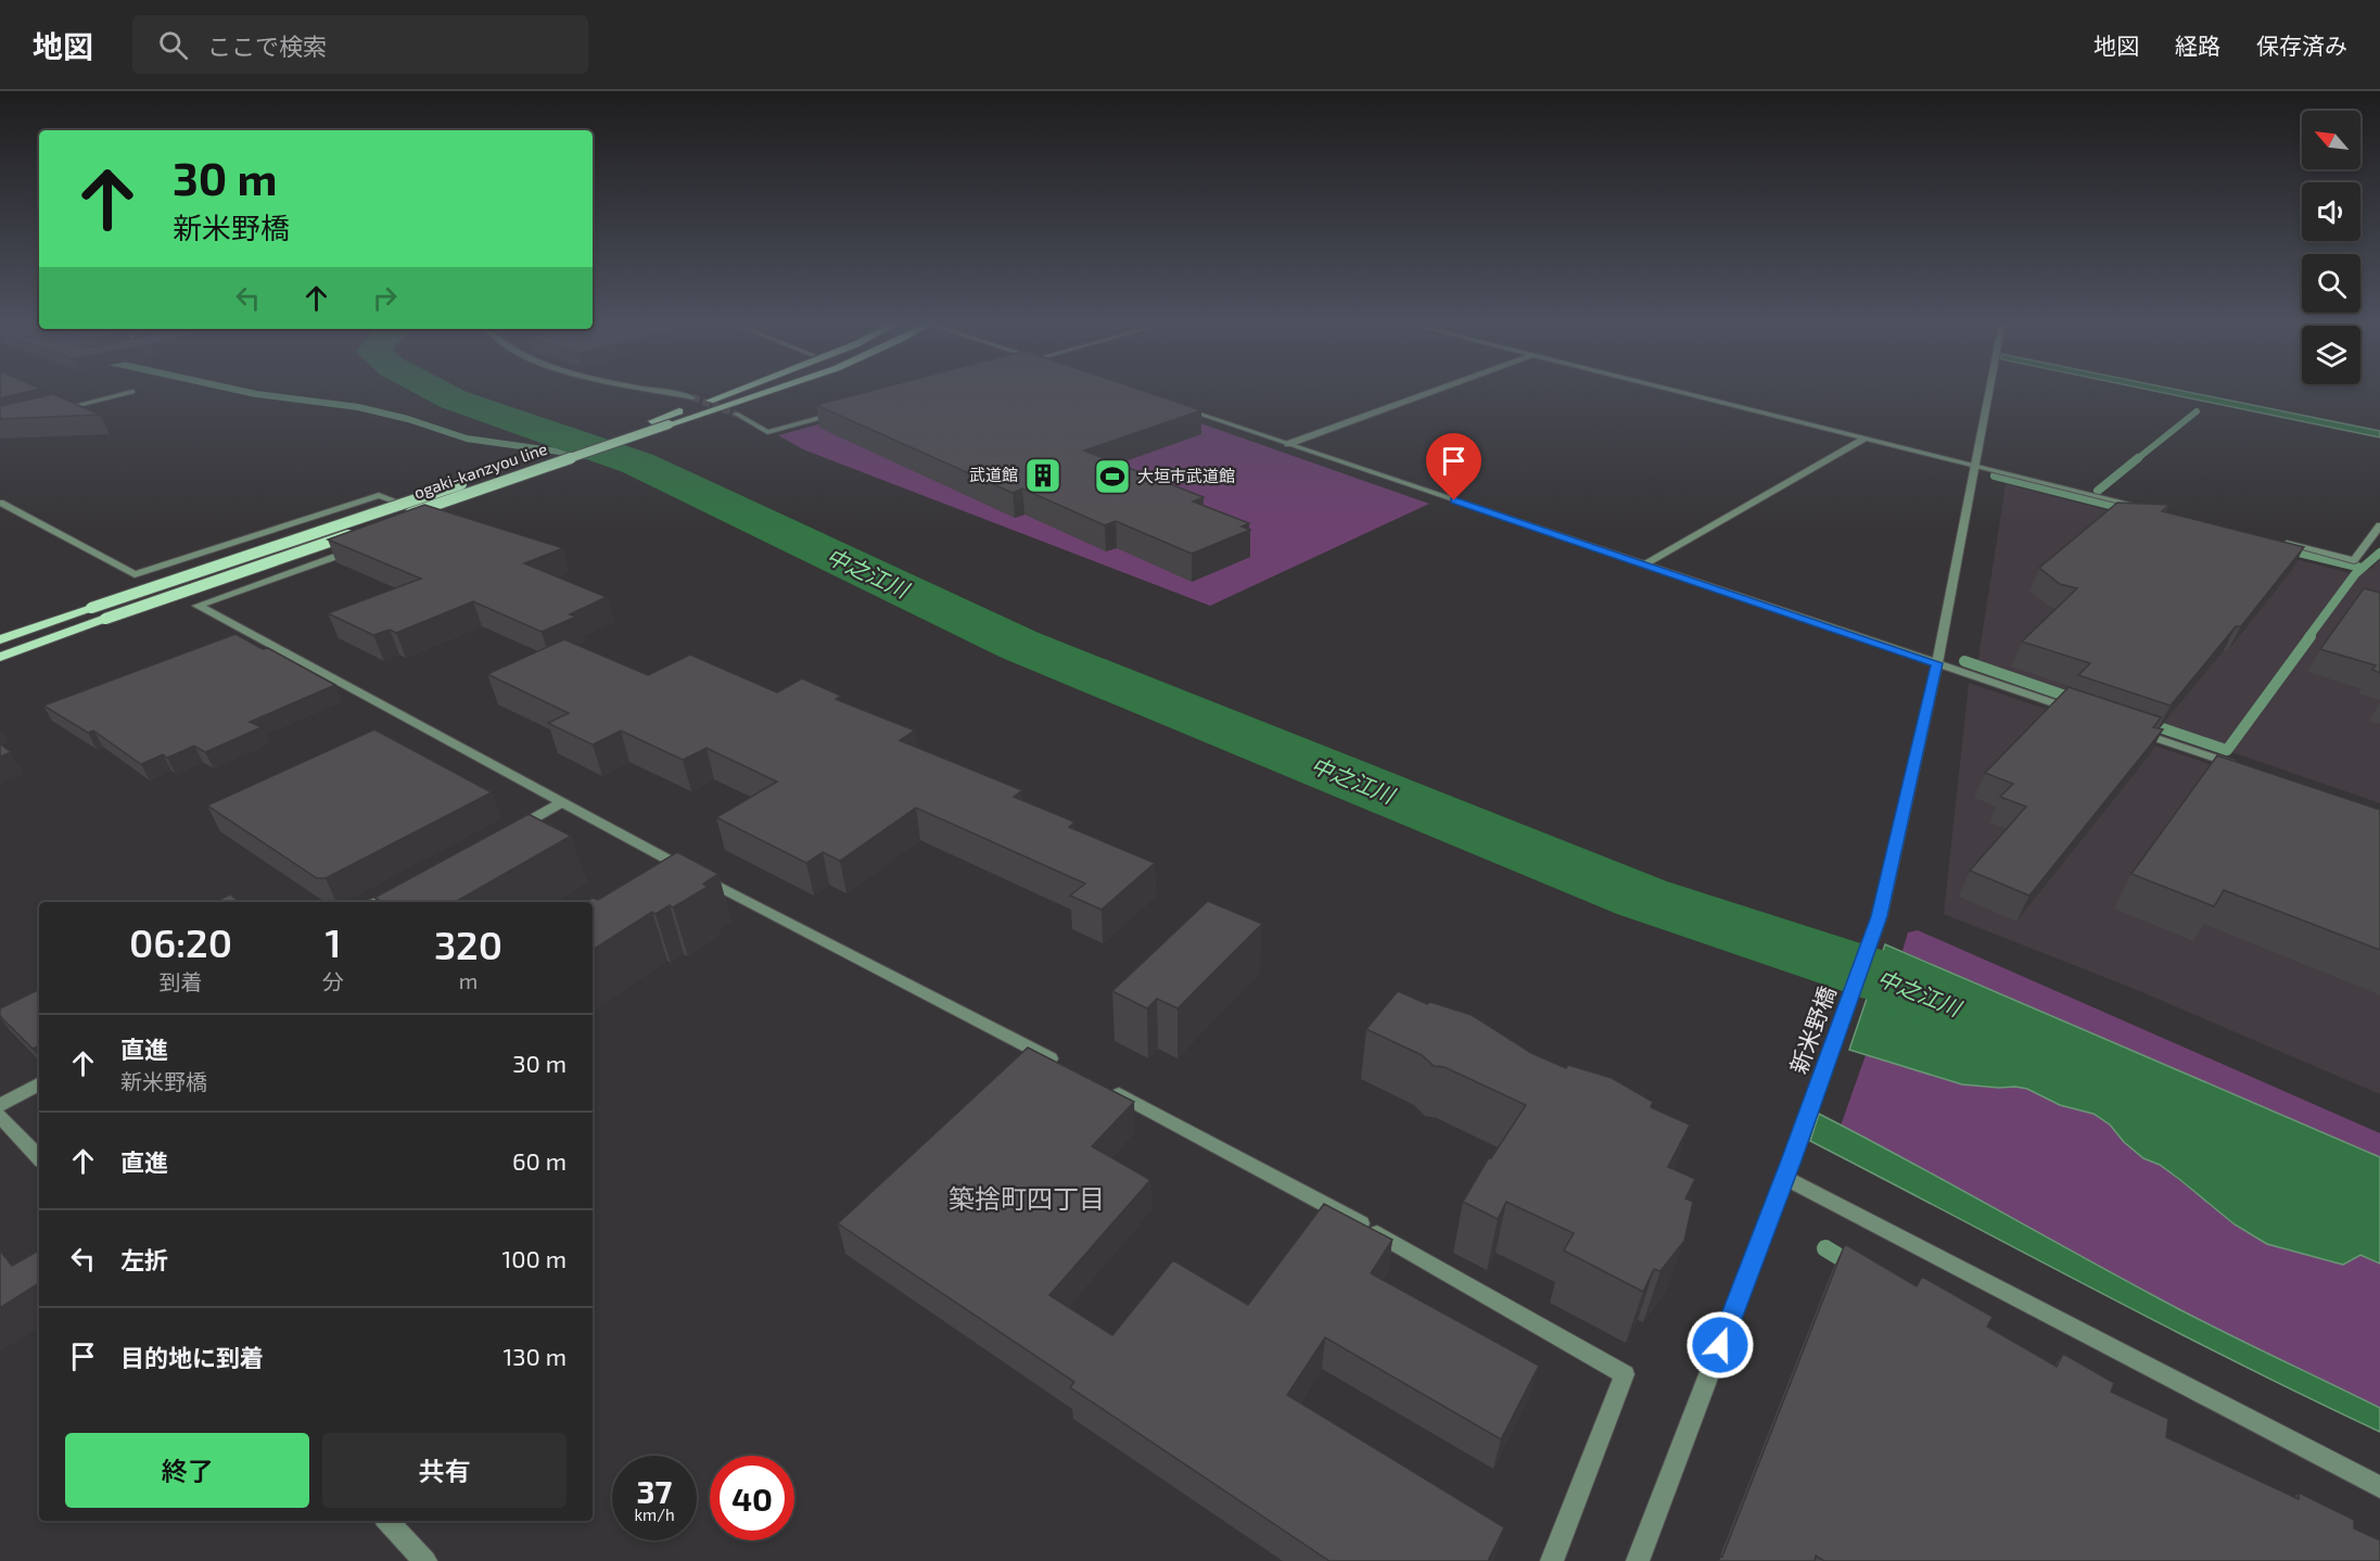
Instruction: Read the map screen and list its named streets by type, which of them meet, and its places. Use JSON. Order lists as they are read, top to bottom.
{
  "streets": {
    "main road": ["ogaki-kanzyou line"],
    "street": ["新米野橋"]
  },
  "districts": ["築捨町四丁目"],
  "water": ["中之江川"],
  "places": {
    "building": ["武道館"],
    "sports": ["大垣市武道館"]
  },
  "north": "top left",
  "page": {
    "header": "地図",
    "search": "ここで検索",
    "nav": ["地図", "経路", "保存済み"],
    "turn": ["30 m", "新米野橋"],
    "eta": [
      "06:20",
      "到着",
      "1",
      "分",
      "320",
      "m"
    ],
    "list": [
      {
        "name": "直進",
        "note": "新米野橋",
        "value": "30 m"
      },
      {
        "name": "直進",
        "value": "60 m"
      },
      {
        "name": "左折",
        "value": "100 m"
      },
      {
        "name": "目的地に到着",
        "value": "130 m"
      }
    ],
    "buttons": ["終了", "共有"],
    "speed": "37 km/h",
    "limit": "40"
  }
}
